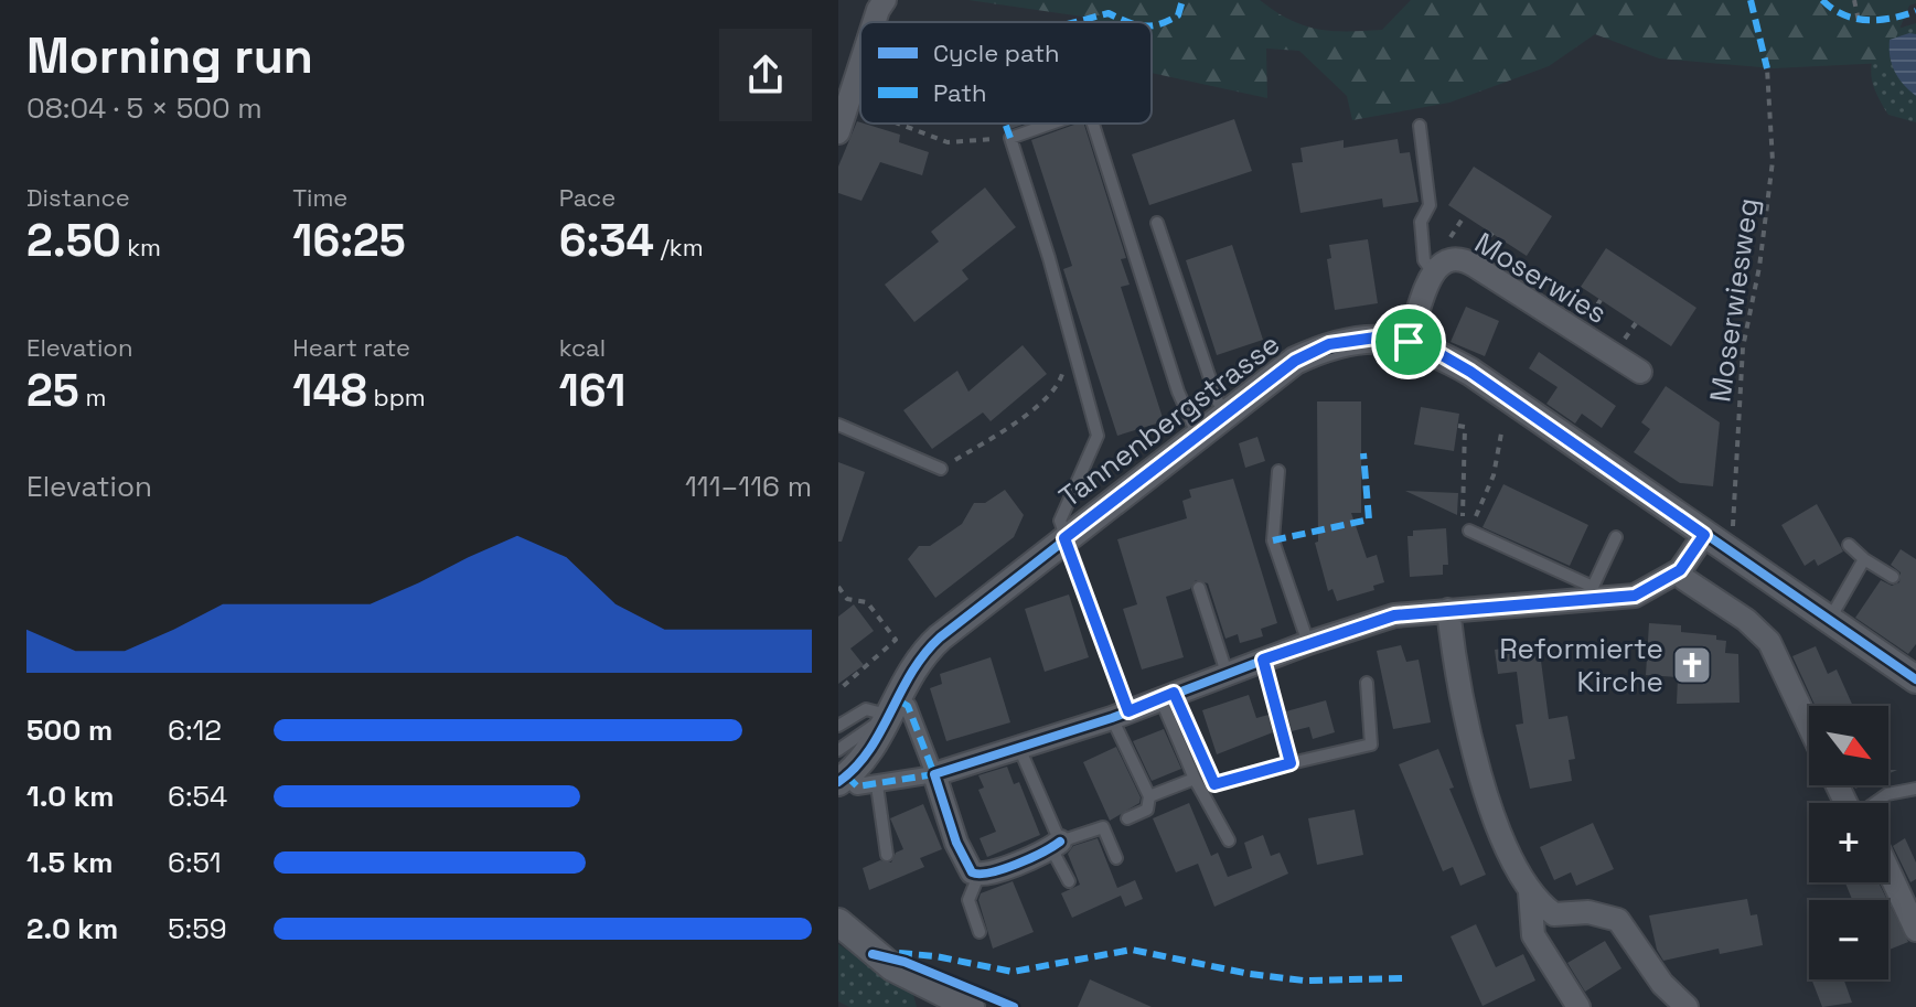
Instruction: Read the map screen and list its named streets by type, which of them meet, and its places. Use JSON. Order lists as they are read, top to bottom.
{
  "streets": {
    "street": ["Moserwies", "Tannenbergstrasse"],
    "path": ["Moserwiesweg"]
  },
  "crossings": [
    ["Moserwies", "Tannenbergstrasse"]
  ],
  "places": {
    "church": ["Reformierte Kirche"]
  },
  "legend": ["Cycle path", "Path"],
  "north": "bottom right",
  "page": {
    "heading": ["Morning run", "08:04 · 5 × 500 m"],
    "stats": [
      ["Distance", "2.50 km"],
      ["Time", "16:25"],
      ["Pace", "6:34 /km"],
      ["Elevation", "25 m"],
      ["Heart rate", "148 bpm"],
      ["kcal", "161"]
    ],
    "chart": ["Elevation", "111–116 m"],
    "list": [
      {
        "name": "500 m",
        "note": "6:12"
      },
      {
        "name": "1.0 km",
        "note": "6:54"
      },
      {
        "name": "1.5 km",
        "note": "6:51"
      },
      {
        "name": "2.0 km",
        "note": "5:59"
      }
    ],
    "map_buttons": ["+", "−"]
  }
}
